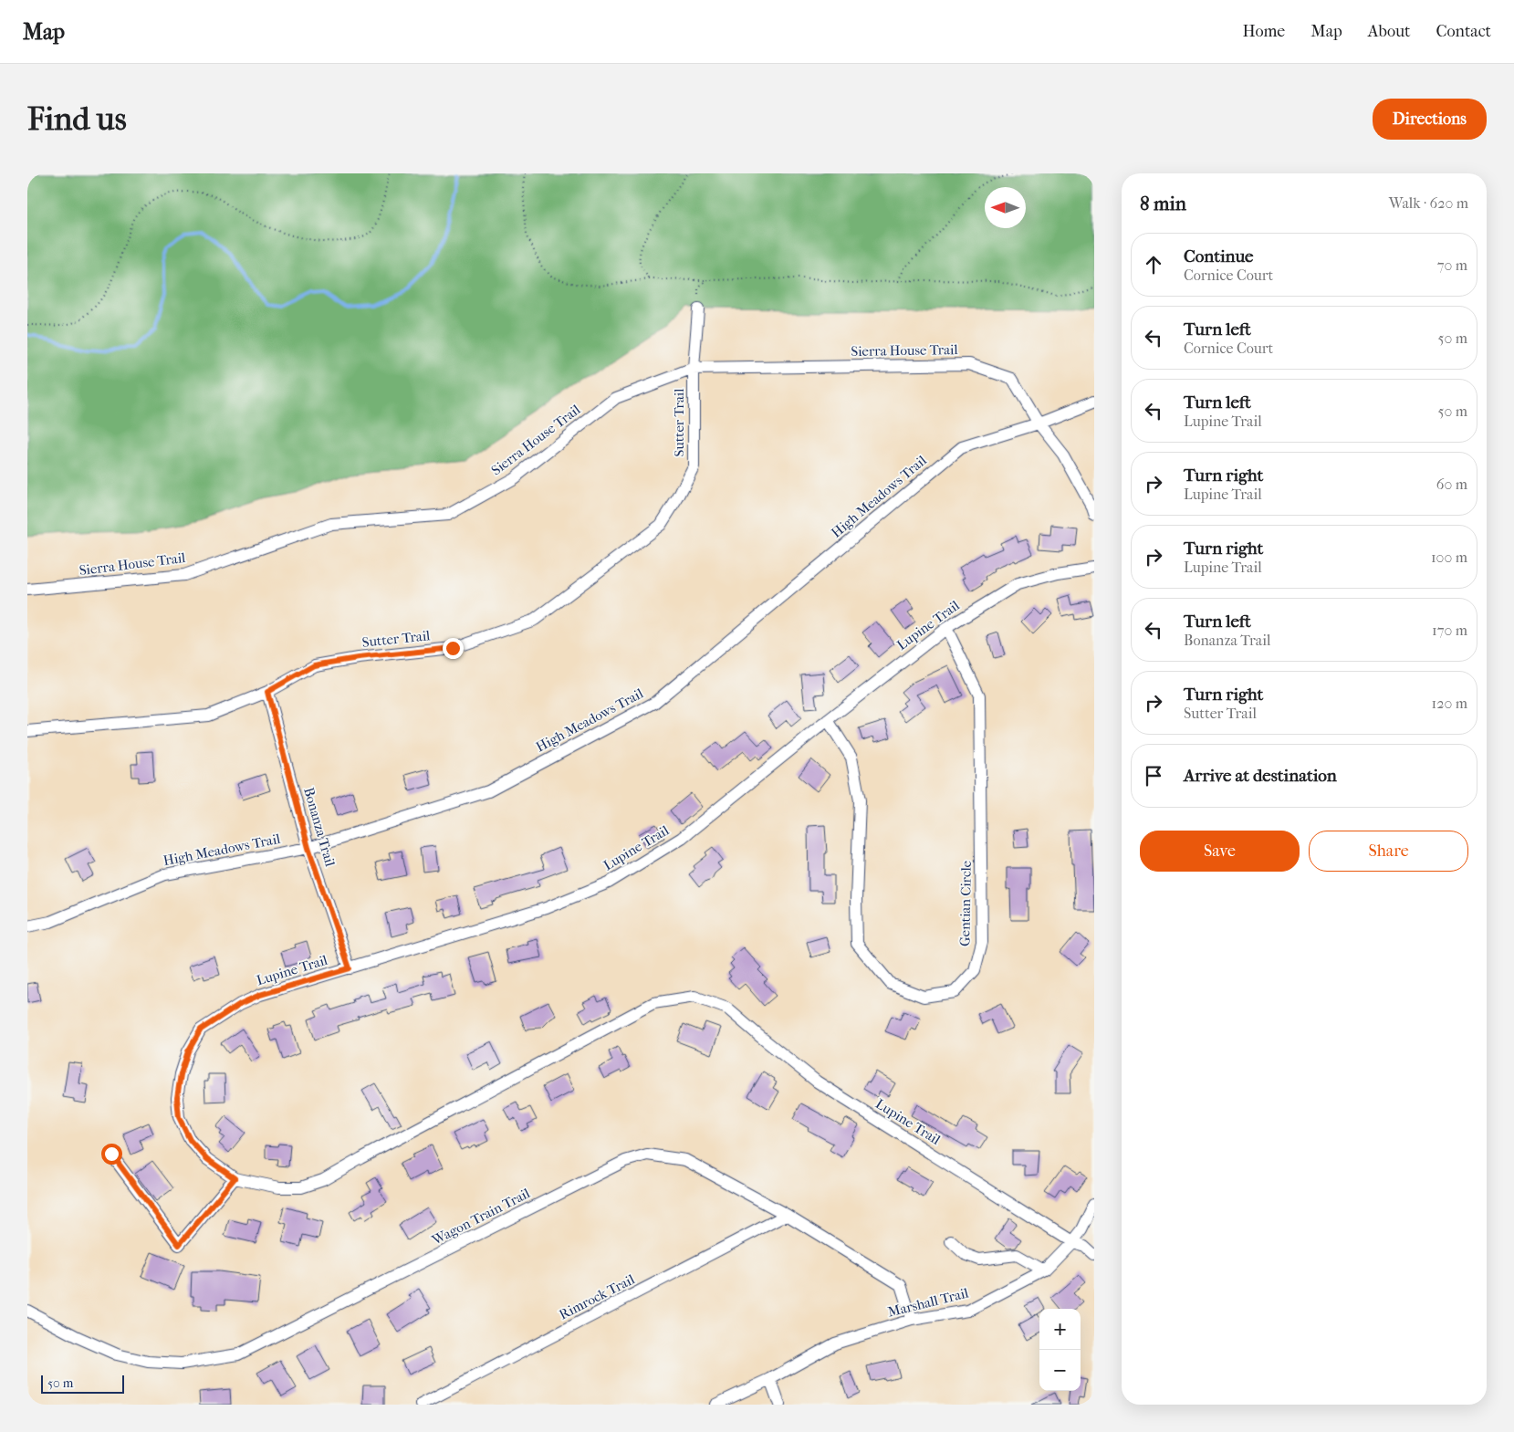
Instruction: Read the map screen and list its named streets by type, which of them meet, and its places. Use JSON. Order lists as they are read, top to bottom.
{
  "streets": {
    "street": [
      "Sierra House Trail",
      "Sutter Trail",
      "High Meadows Trail",
      "Lupine Trail",
      "Bonanza Trail",
      "Gentian Circle",
      "Wagon Train Trail",
      "Rimrock Trail",
      "Marshall Trail"
    ]
  },
  "crossings": [
    ["Sierra House Trail", "Sutter Trail"],
    ["Sierra House Trail", "High Meadows Trail"],
    ["Sutter Trail", "Bonanza Trail"],
    ["High Meadows Trail", "Bonanza Trail"],
    ["Lupine Trail", "Bonanza Trail"],
    ["Lupine Trail", "Gentian Circle"],
    ["Lupine Trail", "Marshall Trail"],
    ["Wagon Train Trail", "Rimrock Trail"],
    ["Wagon Train Trail", "Marshall Trail"]
  ],
  "scale_bar": "50 m",
  "north": "left",
  "page": {
    "header": "Map",
    "nav": [
      "Home",
      "Map",
      "About",
      "Contact"
    ],
    "buttons": [
      "Directions",
      ["Save", "Share"]
    ],
    "title": "Find us",
    "heading": ["8 min", "Walk · 620 m"],
    "list": [
      ["Continue", "Cornice Court", "70 m"],
      ["Turn left", "Cornice Court", "50 m"],
      ["Turn left", "Lupine Trail", "50 m"],
      ["Turn right", "Lupine Trail", "60 m"],
      ["Turn right", "Lupine Trail", "100 m"],
      ["Turn left", "Bonanza Trail", "170 m"],
      ["Turn right", "Sutter Trail", "120 m"],
      "Arrive at destination"
    ],
    "map_buttons": ["+", "−"],
    "scale": "50 m"
  }
}
